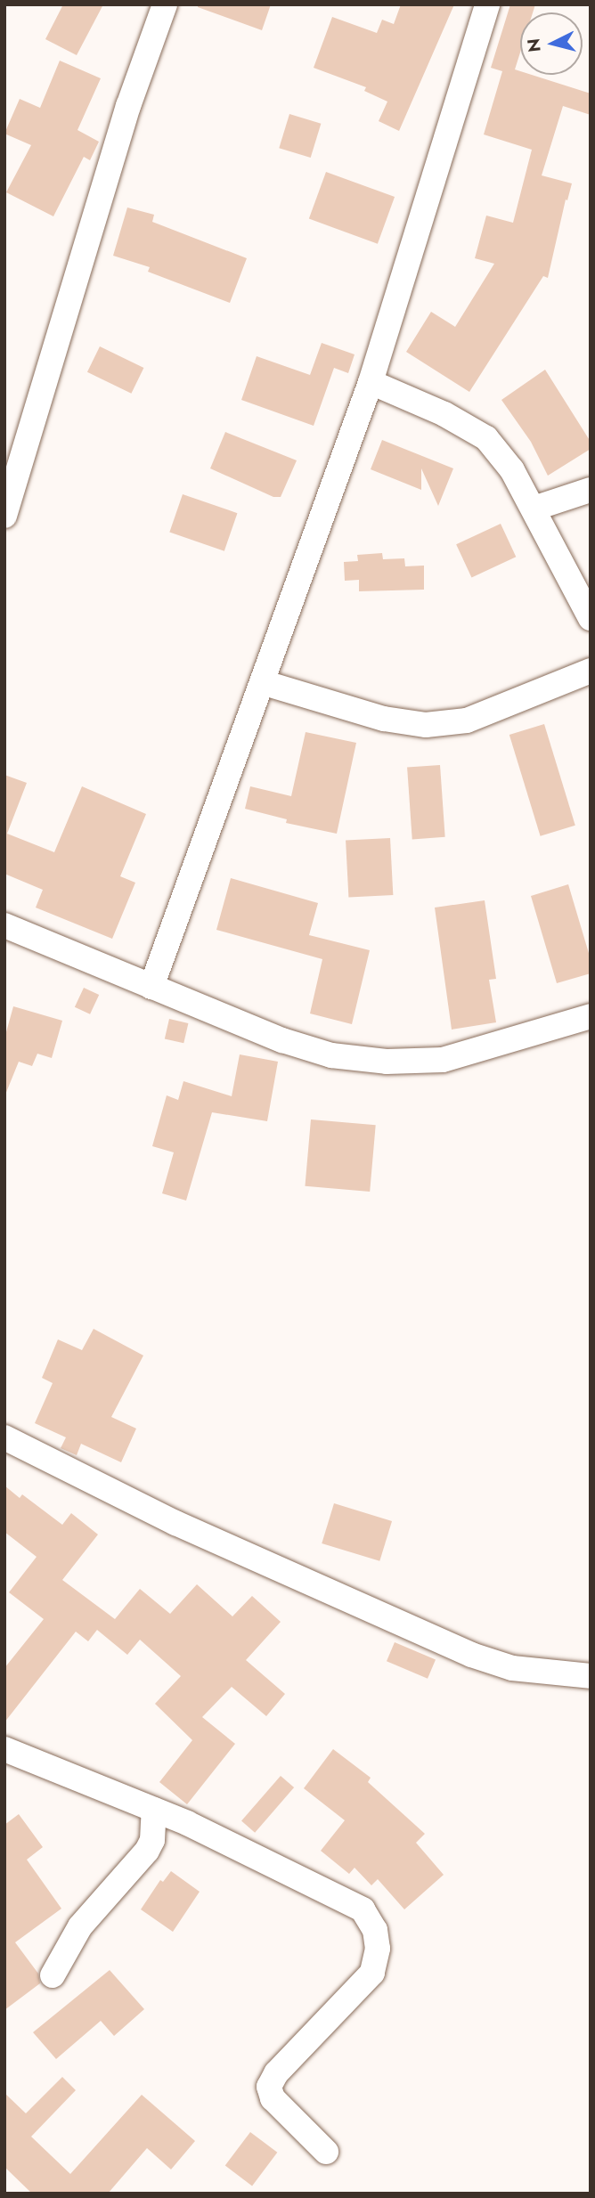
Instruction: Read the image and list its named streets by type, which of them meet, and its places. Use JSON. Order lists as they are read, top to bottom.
{
  "north": "left"
}
